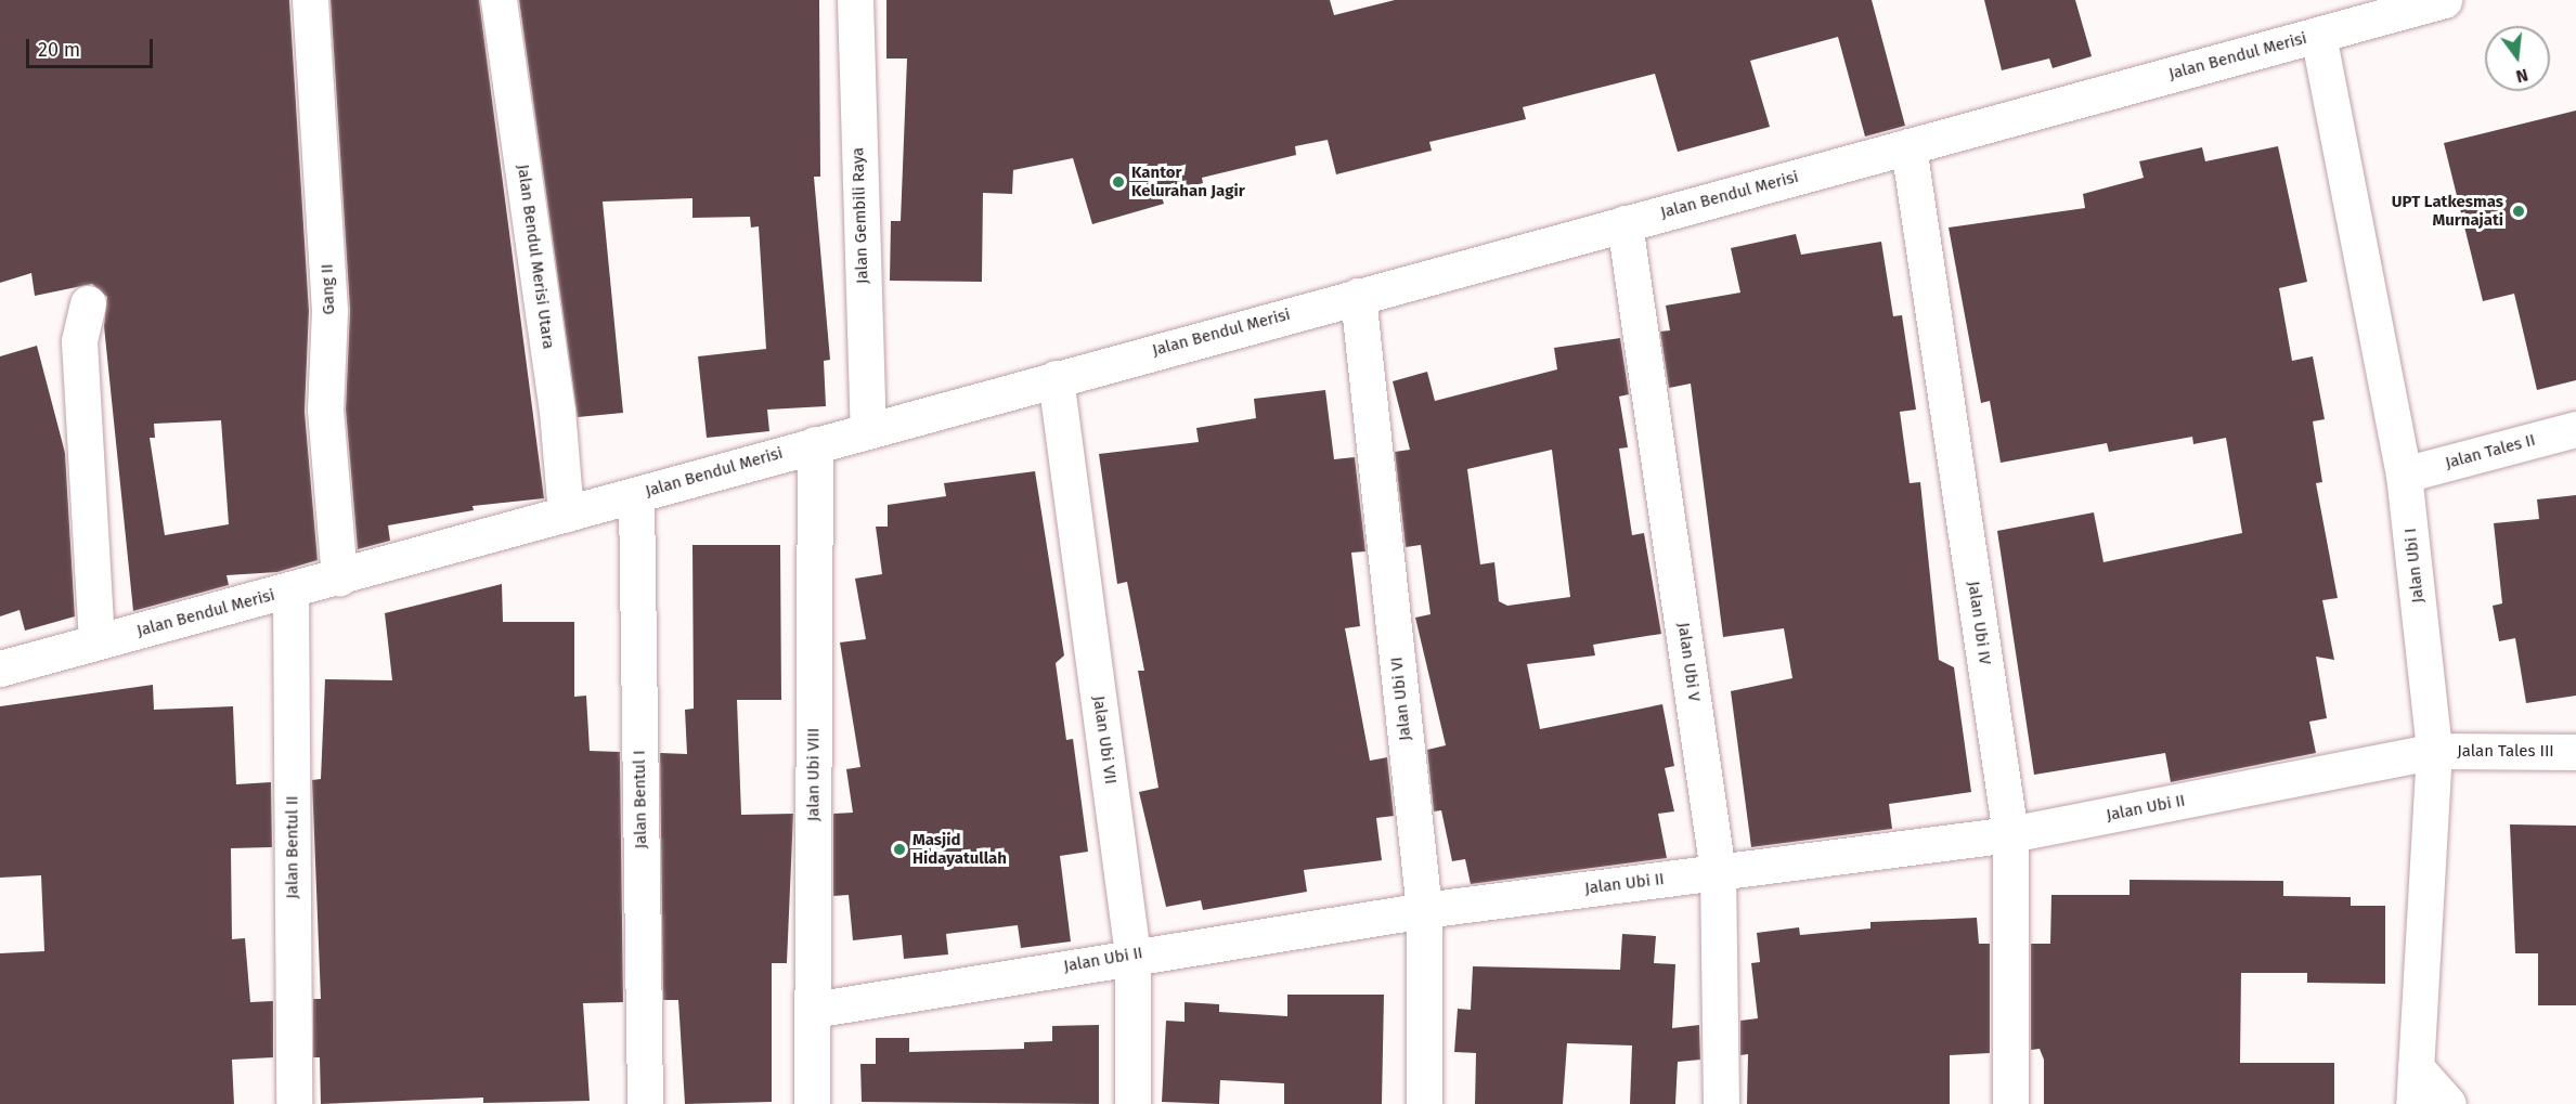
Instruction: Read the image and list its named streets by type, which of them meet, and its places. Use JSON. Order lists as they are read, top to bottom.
{
  "streets": {
    "street": [
      "Jalan Bendul Merisi",
      "Jalan Gembili Raya",
      "Jalan Bendul Merisi Utara",
      "Gang II",
      "Jalan Tales II",
      "Jalan Ubi I",
      "Jalan Ubi IV",
      "Jalan Ubi V",
      "Jalan Ubi VI",
      "Jalan Ubi VII",
      "Jalan Tales III",
      "Jalan Ubi VIII",
      "Jalan Bentul I",
      "Jalan Ubi II",
      "Jalan Bentul II"
    ]
  },
  "crossings": [
    ["Jalan Bendul Merisi", "Jalan Gembili Raya"],
    ["Jalan Bendul Merisi", "Jalan Bendul Merisi Utara"],
    ["Jalan Bendul Merisi", "Gang II"],
    ["Jalan Bendul Merisi", "Jalan Ubi I"],
    ["Jalan Bendul Merisi", "Jalan Ubi IV"],
    ["Jalan Bendul Merisi", "Jalan Ubi V"],
    ["Jalan Bendul Merisi", "Jalan Ubi VI"],
    ["Jalan Bendul Merisi", "Jalan Ubi VII"],
    ["Jalan Bendul Merisi", "Jalan Ubi VIII"],
    ["Jalan Bendul Merisi", "Jalan Bentul I"],
    ["Jalan Bendul Merisi", "Jalan Bentul II"],
    ["Jalan Tales II", "Jalan Ubi I"],
    ["Jalan Ubi I", "Jalan Tales III"],
    ["Jalan Ubi I", "Jalan Ubi II"],
    ["Jalan Ubi IV", "Jalan Ubi II"],
    ["Jalan Ubi V", "Jalan Ubi II"],
    ["Jalan Ubi VI", "Jalan Ubi II"],
    ["Jalan Ubi VII", "Jalan Ubi II"],
    ["Jalan Tales III", "Jalan Ubi II"],
    ["Jalan Ubi VIII", "Jalan Ubi II"]
  ],
  "places": ["Kantor Kelurahan Jagir", "UPT Latkesmas Murnajati", "Masjid Hidayatullah"],
  "scale_bar": "20 m",
  "north": "bottom"
}
